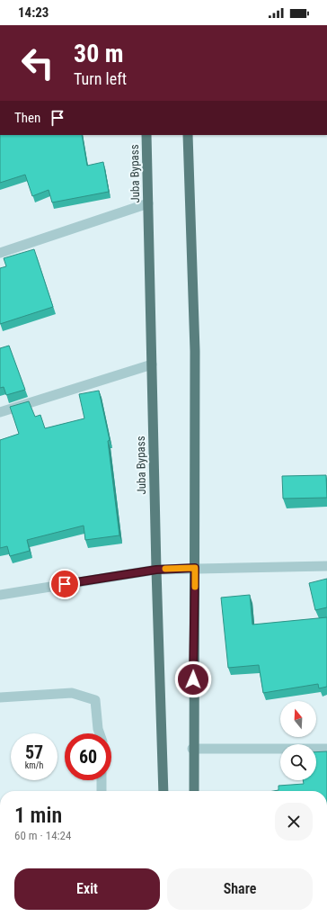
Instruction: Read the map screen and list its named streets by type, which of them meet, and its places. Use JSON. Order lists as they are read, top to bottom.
{
  "streets": {
    "main road": ["Juba Bypass"]
  },
  "north": "top",
  "page": {
    "status": "14:23",
    "turn": ["30 m", "Turn left"],
    "then": "Then",
    "speed": "57 km/h",
    "limit": "60",
    "heading": ["1 min", "60 m · 14:24"],
    "buttons": ["Exit", "Share"]
  }
}
